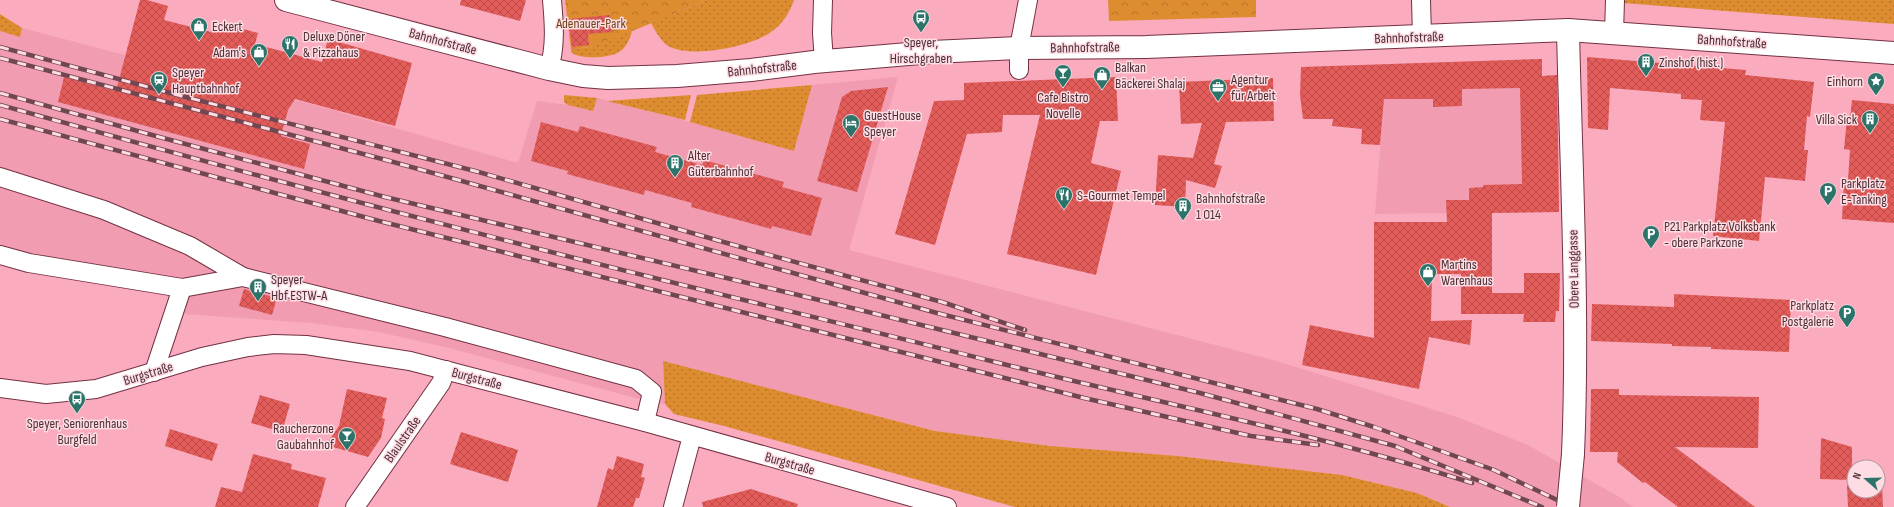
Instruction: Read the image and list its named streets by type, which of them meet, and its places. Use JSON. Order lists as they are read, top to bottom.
{
  "streets": {
    "main road": ["Bahnhofstraße", "Obere Langgasse"],
    "street": ["Burgstraße", "Blaulstraße"]
  },
  "crossings": [
    ["Bahnhofstraße", "Obere Langgasse"],
    ["Burgstraße", "Blaulstraße"]
  ],
  "parks": ["Adenauer-Park"],
  "places": {
    "bus stop": ["Speyer, Hirschgraben", "Speyer, Seniorenhaus Burgfeld"],
    "shop": [
      "Eckert",
      "Adam's",
      "Balkan Bäckerei Shalaj",
      "Martins Warenhaus"
    ],
    "restaurant": ["Deluxe Döner & Pizzahaus", "S-Gourmet Tempel"],
    "building": [
      "Zinshof (hist.)",
      "Villa Sick",
      "Alter Güterbahnhof",
      "Bahnhofstraße 1 O14",
      "Speyer Hbf ESTW-A"
    ],
    "bar": ["Cafe Bistro Novelle", "Raucherzone Gaubahnhof"],
    "station": ["Speyer Hauptbahnhof"],
    "place": ["Einhorn"],
    "office": ["Agentur für Arbeit"],
    "hotel": ["GuestHouse Speyer"],
    "parking": ["Parkplatz E-Tanking", "P21 Parkplatz Volksbank - obere Parkzone", "Parkplatz Postgalerie"]
  },
  "north": "left"
}
